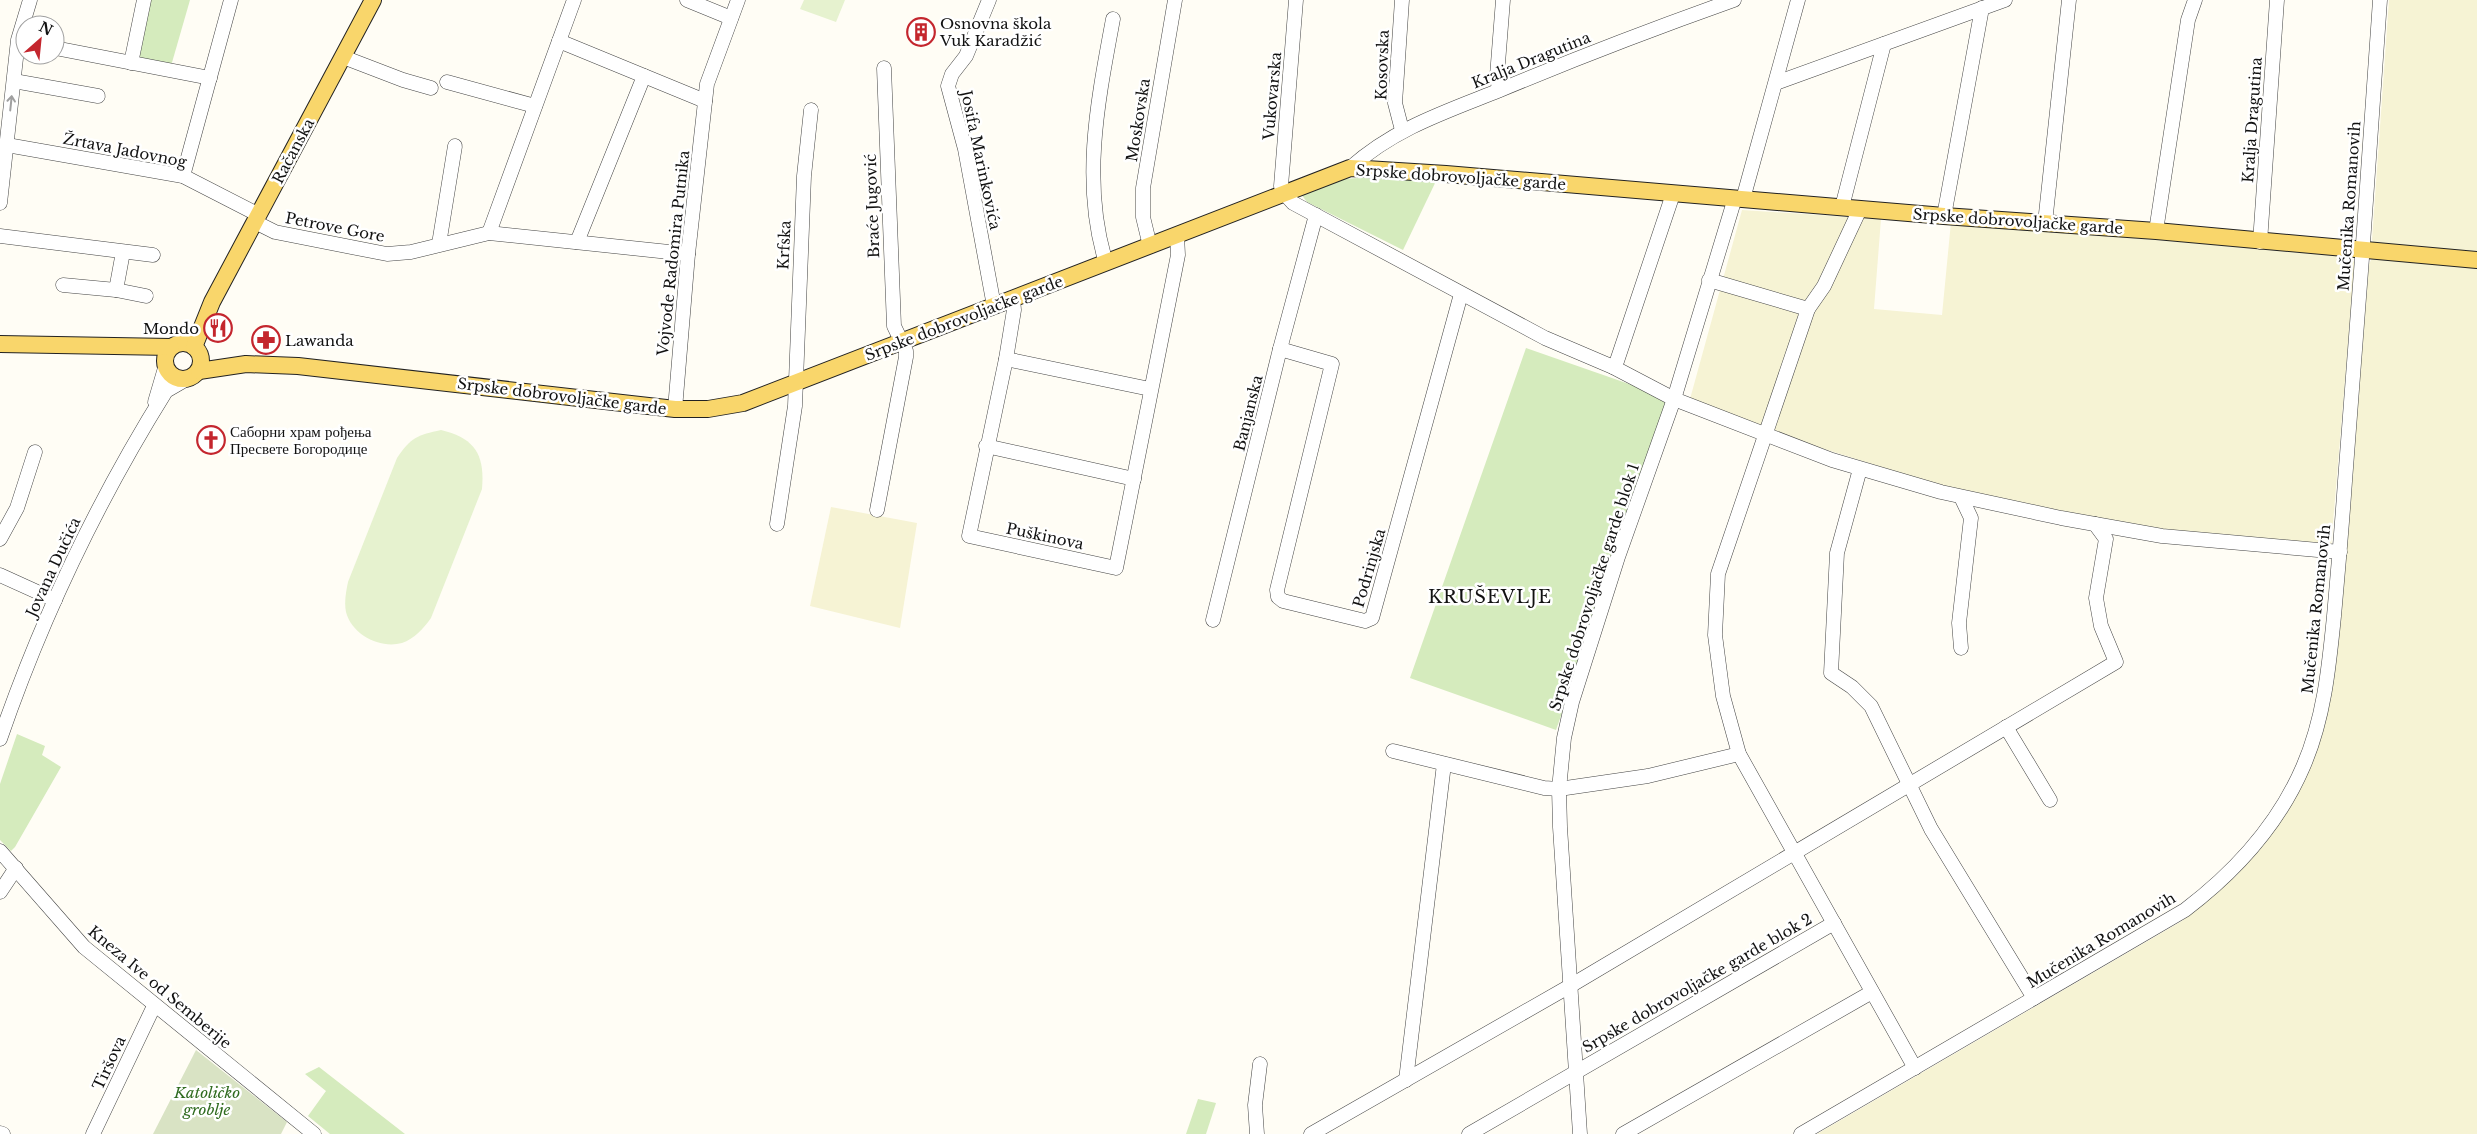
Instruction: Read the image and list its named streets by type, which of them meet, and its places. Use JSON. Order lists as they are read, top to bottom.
{
  "streets": {
    "main road": ["Račanska", "Srpske dobrovoljačke garde"],
    "street": [
      "Kralja Dragutina",
      "Kosovska",
      "Vukovarska",
      "Moskovska",
      "Žrtava Jadovnog",
      "Josifa Marinkovića",
      "Braće Jugović",
      "Mučenika Romanovih",
      "Petrove Gore",
      "Krfska",
      "Vojvode Radomira Putnika",
      "Banjanska",
      "Puškinova",
      "Jovana Dučića",
      "Podrinjska",
      "Srpske dobrovoljačke garde blok 1",
      "Srpske dobrovoljačke garde blok 2",
      "Kneza Ive od Semberije",
      "Tiršova"
    ]
  },
  "crossings": [
    ["Kralja Dragutina", "Kosovska"],
    ["Kralja Dragutina", "Srpske dobrovoljačke garde"],
    ["Vukovarska", "Srpske dobrovoljačke garde"],
    ["Moskovska", "Srpske dobrovoljačke garde"],
    ["Žrtava Jadovnog", "Račanska"],
    ["Žrtava Jadovnog", "Petrove Gore"],
    ["Račanska", "Petrove Gore"],
    ["Josifa Marinkovića", "Srpske dobrovoljačke garde"],
    ["Srpske dobrovoljačke garde", "Braće Jugović"],
    ["Srpske dobrovoljačke garde", "Mučenika Romanovih"],
    ["Srpske dobrovoljačke garde", "Krfska"],
    ["Srpske dobrovoljačke garde", "Vojvode Radomira Putnika"],
    ["Srpske dobrovoljačke garde", "Puškinova"],
    ["Srpske dobrovoljačke garde", "Srpske dobrovoljačke garde blok 1"],
    ["Srpske dobrovoljačke garde", "Srpske dobrovoljačke garde blok 2"],
    ["Mučenika Romanovih", "Srpske dobrovoljačke garde blok 2"],
    ["Petrove Gore", "Vojvode Radomira Putnika"],
    ["Banjanska", "Podrinjska"],
    ["Srpske dobrovoljačke garde blok 1", "Srpske dobrovoljačke garde blok 2"],
    ["Kneza Ive od Semberije", "Tiršova"]
  ],
  "districts": ["KRUŠEVLJE"],
  "parks": ["Katoličko groblje"],
  "places": {
    "building": ["Osnovna škola Vuk Karadžić"],
    "restaurant": ["Mondo"],
    "pharmacy": ["Lawanda"],
    "church": ["Саборни храм рођења Пресвете Богородице"]
  },
  "north": "top right"
}
